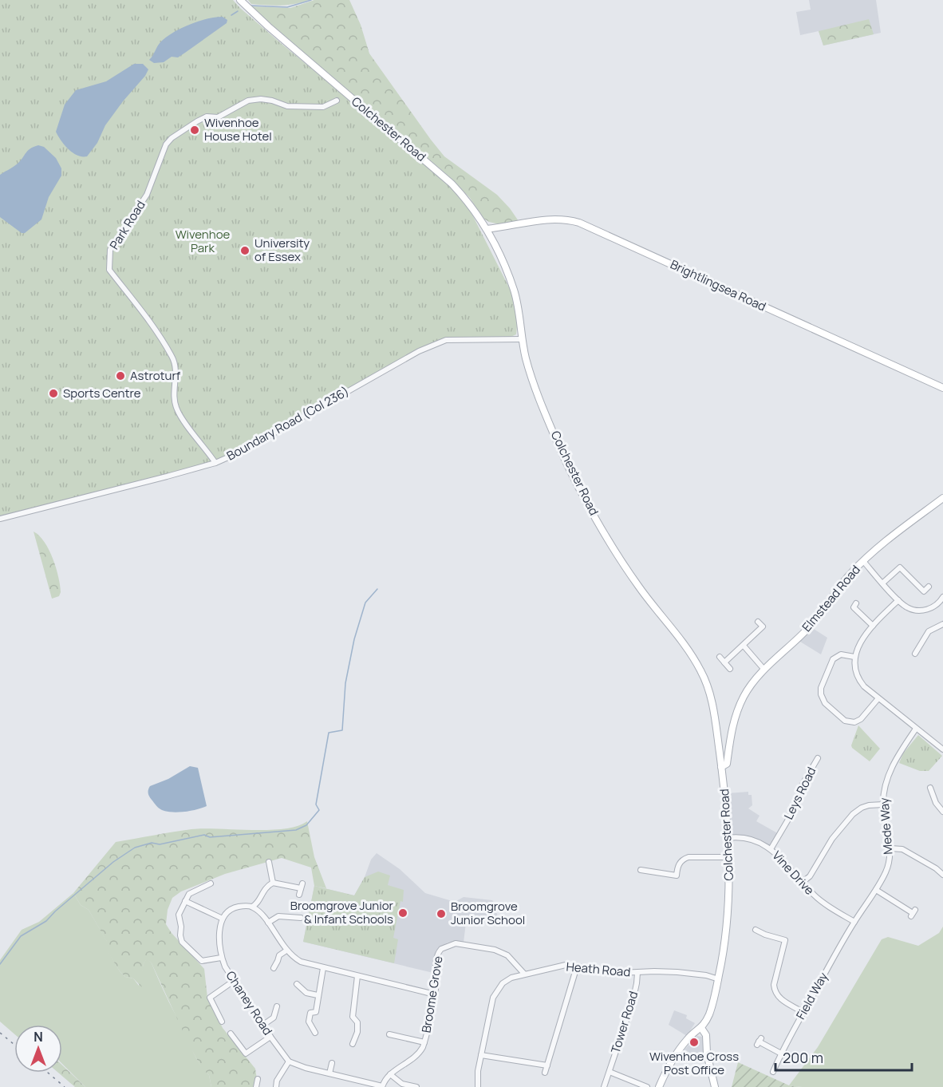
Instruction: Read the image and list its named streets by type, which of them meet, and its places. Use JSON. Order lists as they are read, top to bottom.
{
  "streets": {
    "main road": ["Colchester Road", "Brightlingsea Road", "Elmstead Road"],
    "street": [
      "Park Road",
      "Boundary Road (Col 236)",
      "Leys Road",
      "Mede Way",
      "Vine Drive",
      "Heath Road",
      "Broome Grove",
      "Field Way",
      "Chaney Road",
      "Tower Road"
    ]
  },
  "crossings": [
    ["Colchester Road", "Brightlingsea Road"],
    ["Colchester Road", "Boundary Road (Col 236)"],
    ["Colchester Road", "Elmstead Road"],
    ["Colchester Road", "Vine Drive"],
    ["Colchester Road", "Heath Road"],
    ["Park Road", "Boundary Road (Col 236)"],
    ["Leys Road", "Vine Drive"],
    ["Mede Way", "Vine Drive"],
    ["Mede Way", "Field Way"],
    ["Vine Drive", "Field Way"],
    ["Heath Road", "Broome Grove"],
    ["Heath Road", "Tower Road"]
  ],
  "parks": ["Wivenhoe Park"],
  "places": [
    "Wivenhoe House Hotel",
    "University of Essex",
    "Astroturf",
    "Sports Centre",
    "Broomgrove Junior & Infant Schools",
    "Broomgrove Junior School",
    "Wivenhoe Cross Post Office"
  ],
  "scale_bar": "200 m",
  "north": "top"
}
